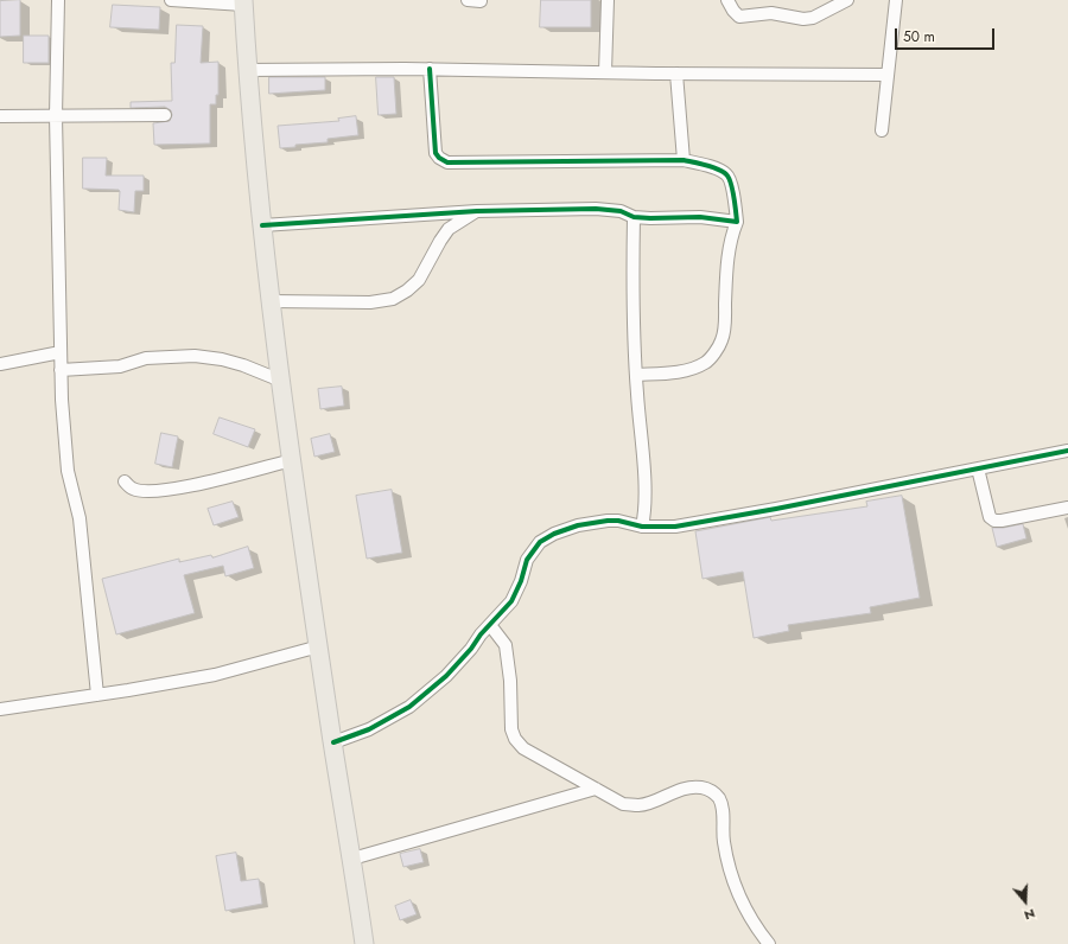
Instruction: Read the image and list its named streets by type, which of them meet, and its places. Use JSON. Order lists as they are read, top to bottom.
{
  "scale_bar": "50 m",
  "north": "bottom"
}
